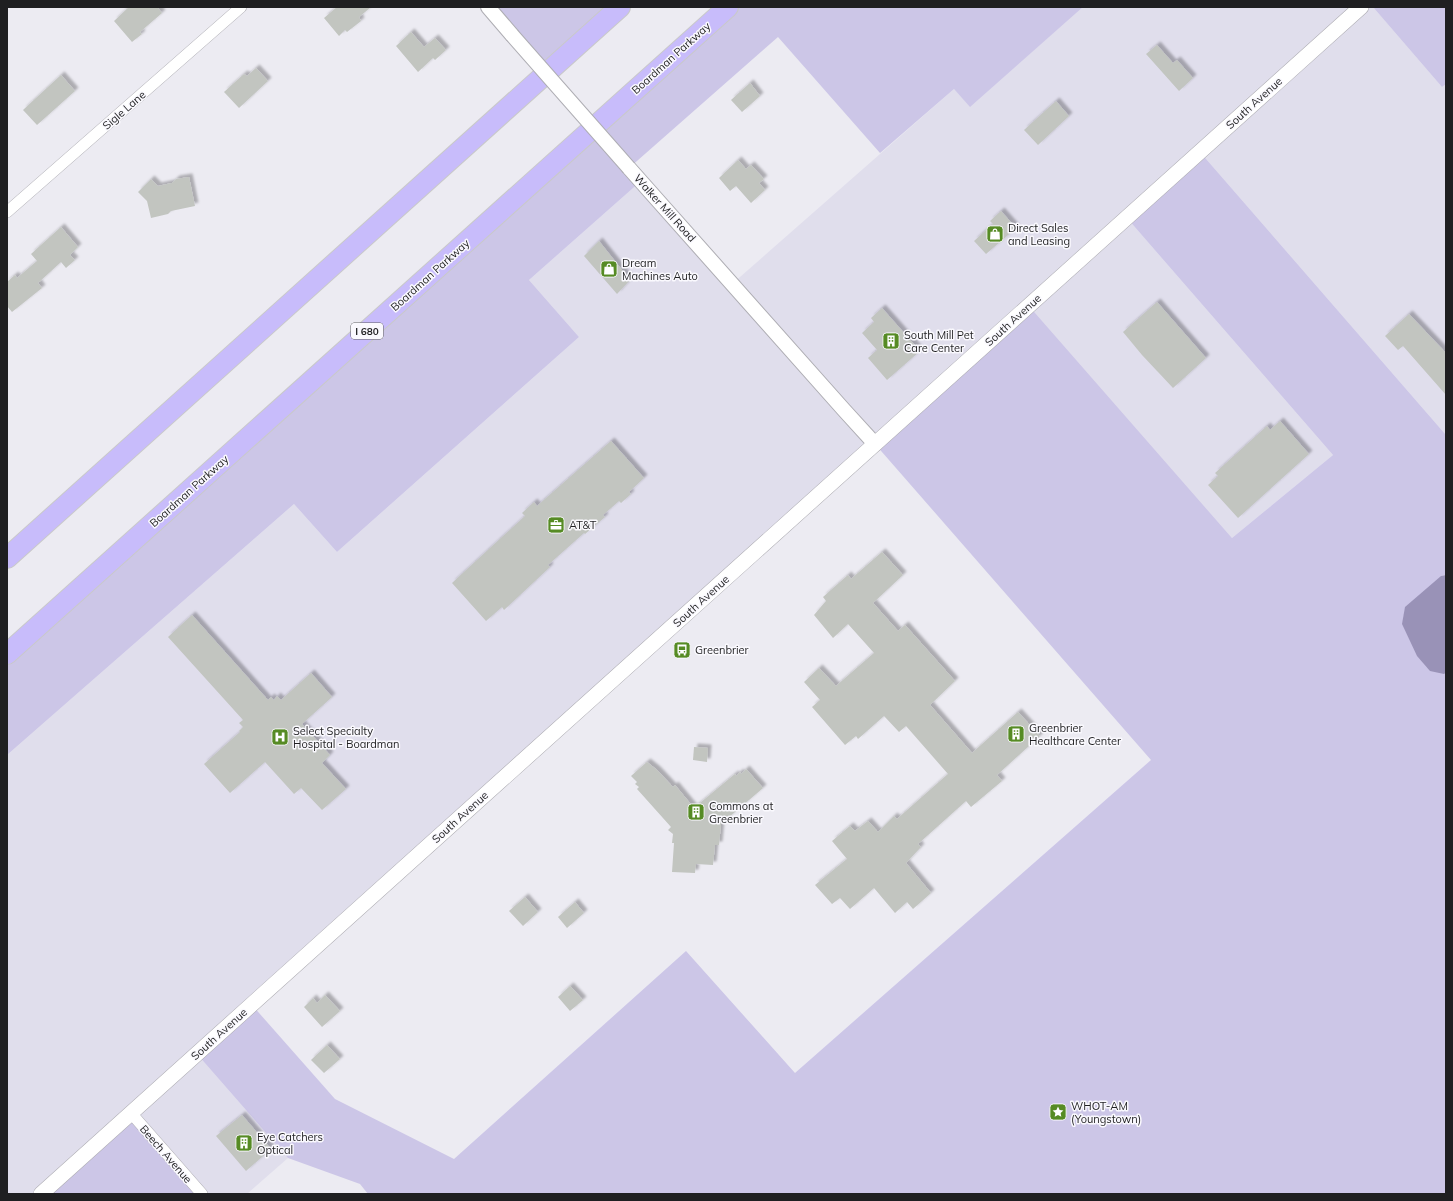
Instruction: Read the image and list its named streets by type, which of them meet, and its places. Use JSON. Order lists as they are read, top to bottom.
{
  "streets": {
    "highway": ["Boardman Parkway", "I 680"],
    "main road": ["South Avenue"],
    "street": ["Sigle Lane", "Walker Mill Road", "Beech Avenue"]
  },
  "crossings": [
    ["South Avenue", "Walker Mill Road"],
    ["South Avenue", "Beech Avenue"]
  ],
  "places": {
    "shop": ["Direct Sales and Leasing", "Dream Machines Auto"],
    "building": [
      "South Mill Pet Care Center",
      "Greenbrier Healthcare Center",
      "Commons at Greenbrier",
      "Eye Catchers Optical"
    ],
    "office": ["AT&T"],
    "bus stop": ["Greenbrier"],
    "hospital": ["Select Specialty Hospital - Boardman"],
    "place": ["WHOT-AM (Youngstown)"]
  }
}
